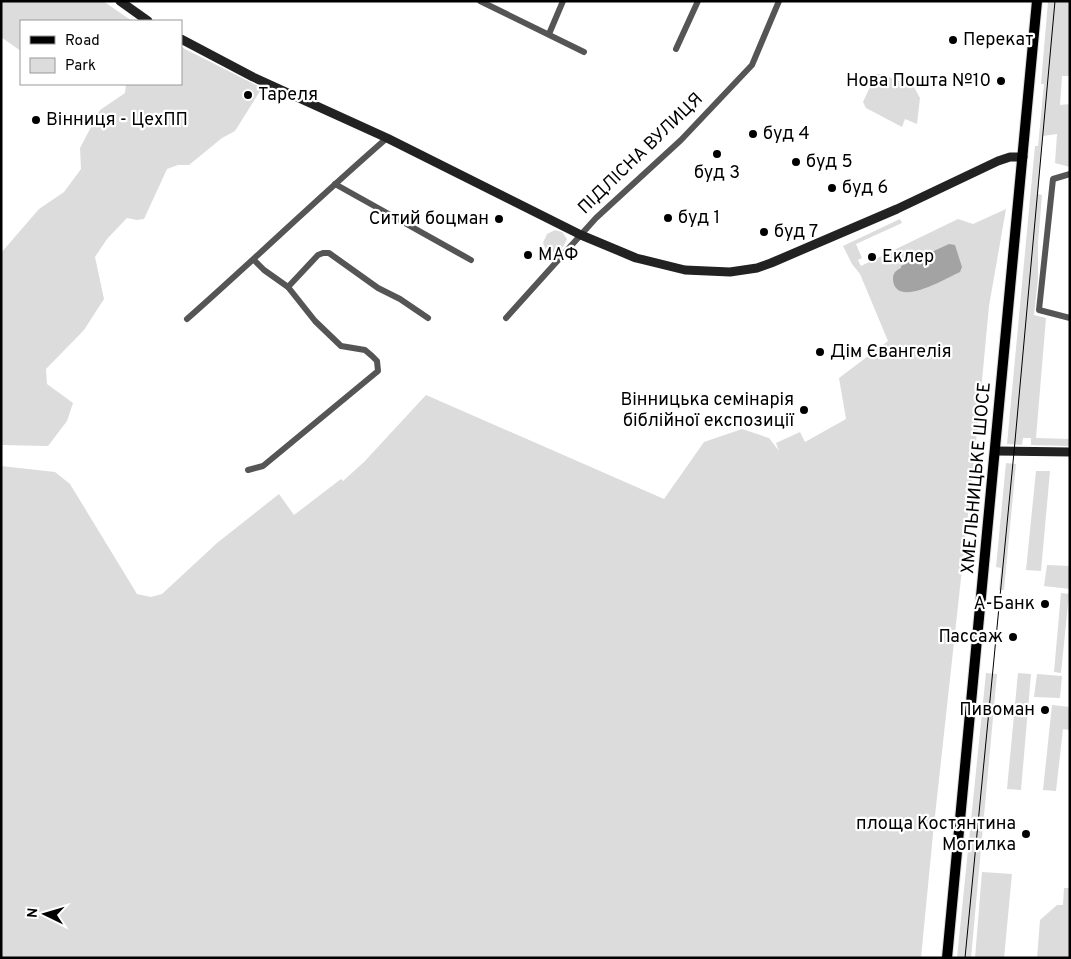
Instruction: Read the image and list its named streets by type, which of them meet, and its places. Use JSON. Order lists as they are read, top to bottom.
{
  "streets": {
    "main road": ["ХМЕЛЬНИЦЬКЕ ШОСЕ"],
    "street": ["ПІДЛІСНА ВУЛИЦЯ"]
  },
  "places": [
    "Перекат",
    "Нова Пошта №10",
    "Тареля",
    "Вінниця - ЦехПП",
    "буд 4",
    "буд 3",
    "буд 5",
    "буд 6",
    "буд 1",
    "Ситий боцман",
    "буд 7",
    "МАФ",
    "Еклер",
    "Дім Євангелія",
    "Вінницька семінарія біблійної експозиції",
    "А-Банк",
    "Пассаж",
    "Пивоман",
    "площа Костянтина Могилка"
  ],
  "legend": ["Road", "Park"],
  "north": "left"
}
